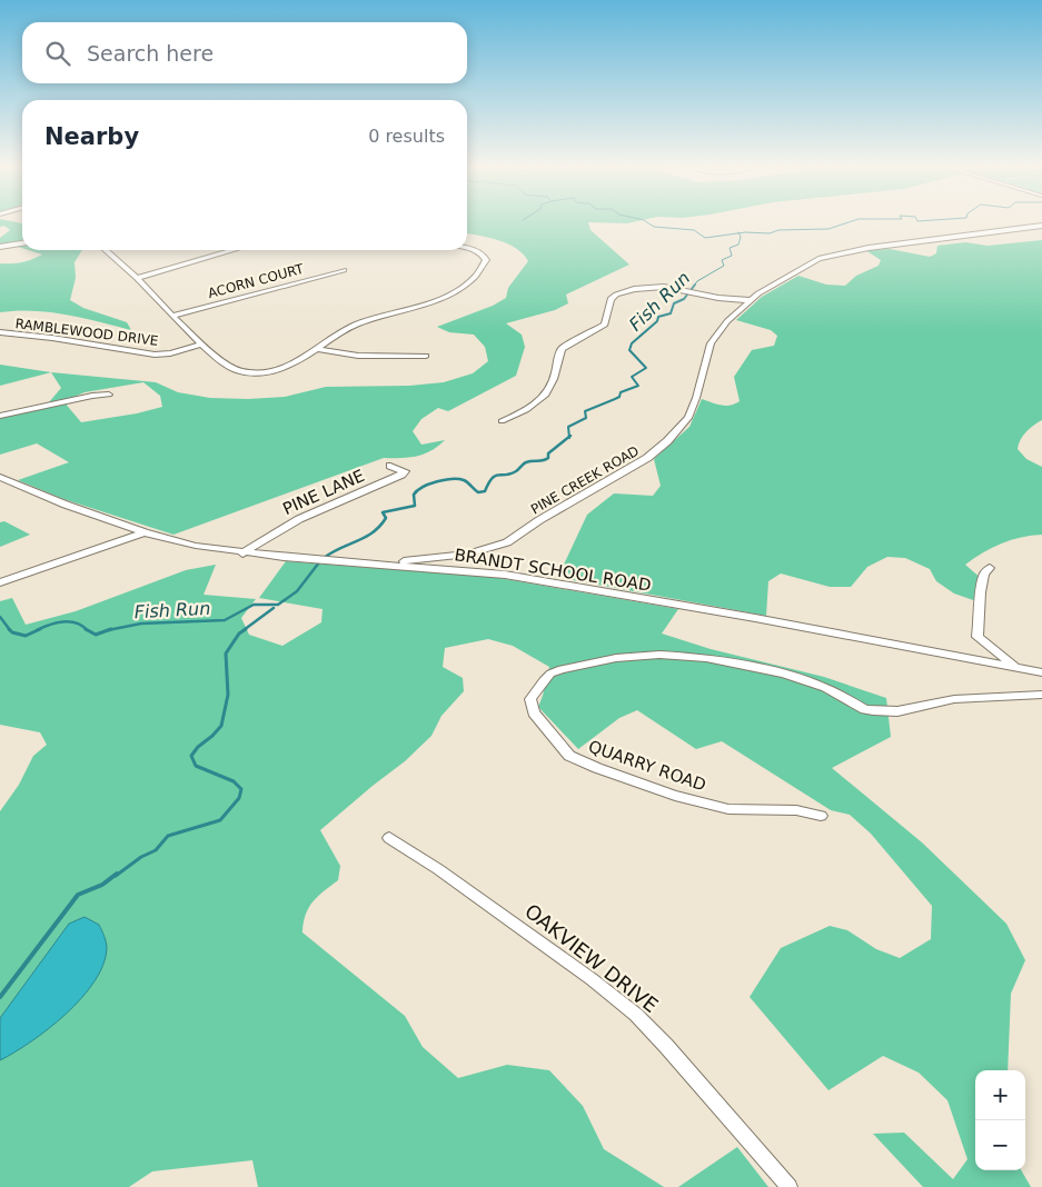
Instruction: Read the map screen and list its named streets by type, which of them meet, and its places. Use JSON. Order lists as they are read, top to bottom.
{
  "streets": {
    "street": [
      "ACORN COURT",
      "RAMBLEWOOD DRIVE",
      "PINE CREEK ROAD",
      "PINE LANE",
      "BRANDT SCHOOL ROAD",
      "QUARRY ROAD",
      "OAKVIEW DRIVE"
    ]
  },
  "crossings": [
    ["PINE CREEK ROAD", "BRANDT SCHOOL ROAD"],
    ["PINE LANE", "BRANDT SCHOOL ROAD"]
  ],
  "water": ["Fish Run"],
  "page": {
    "search": "Search here",
    "heading": ["Nearby", "0 results"],
    "map_buttons": ["+", "−"]
  }
}
